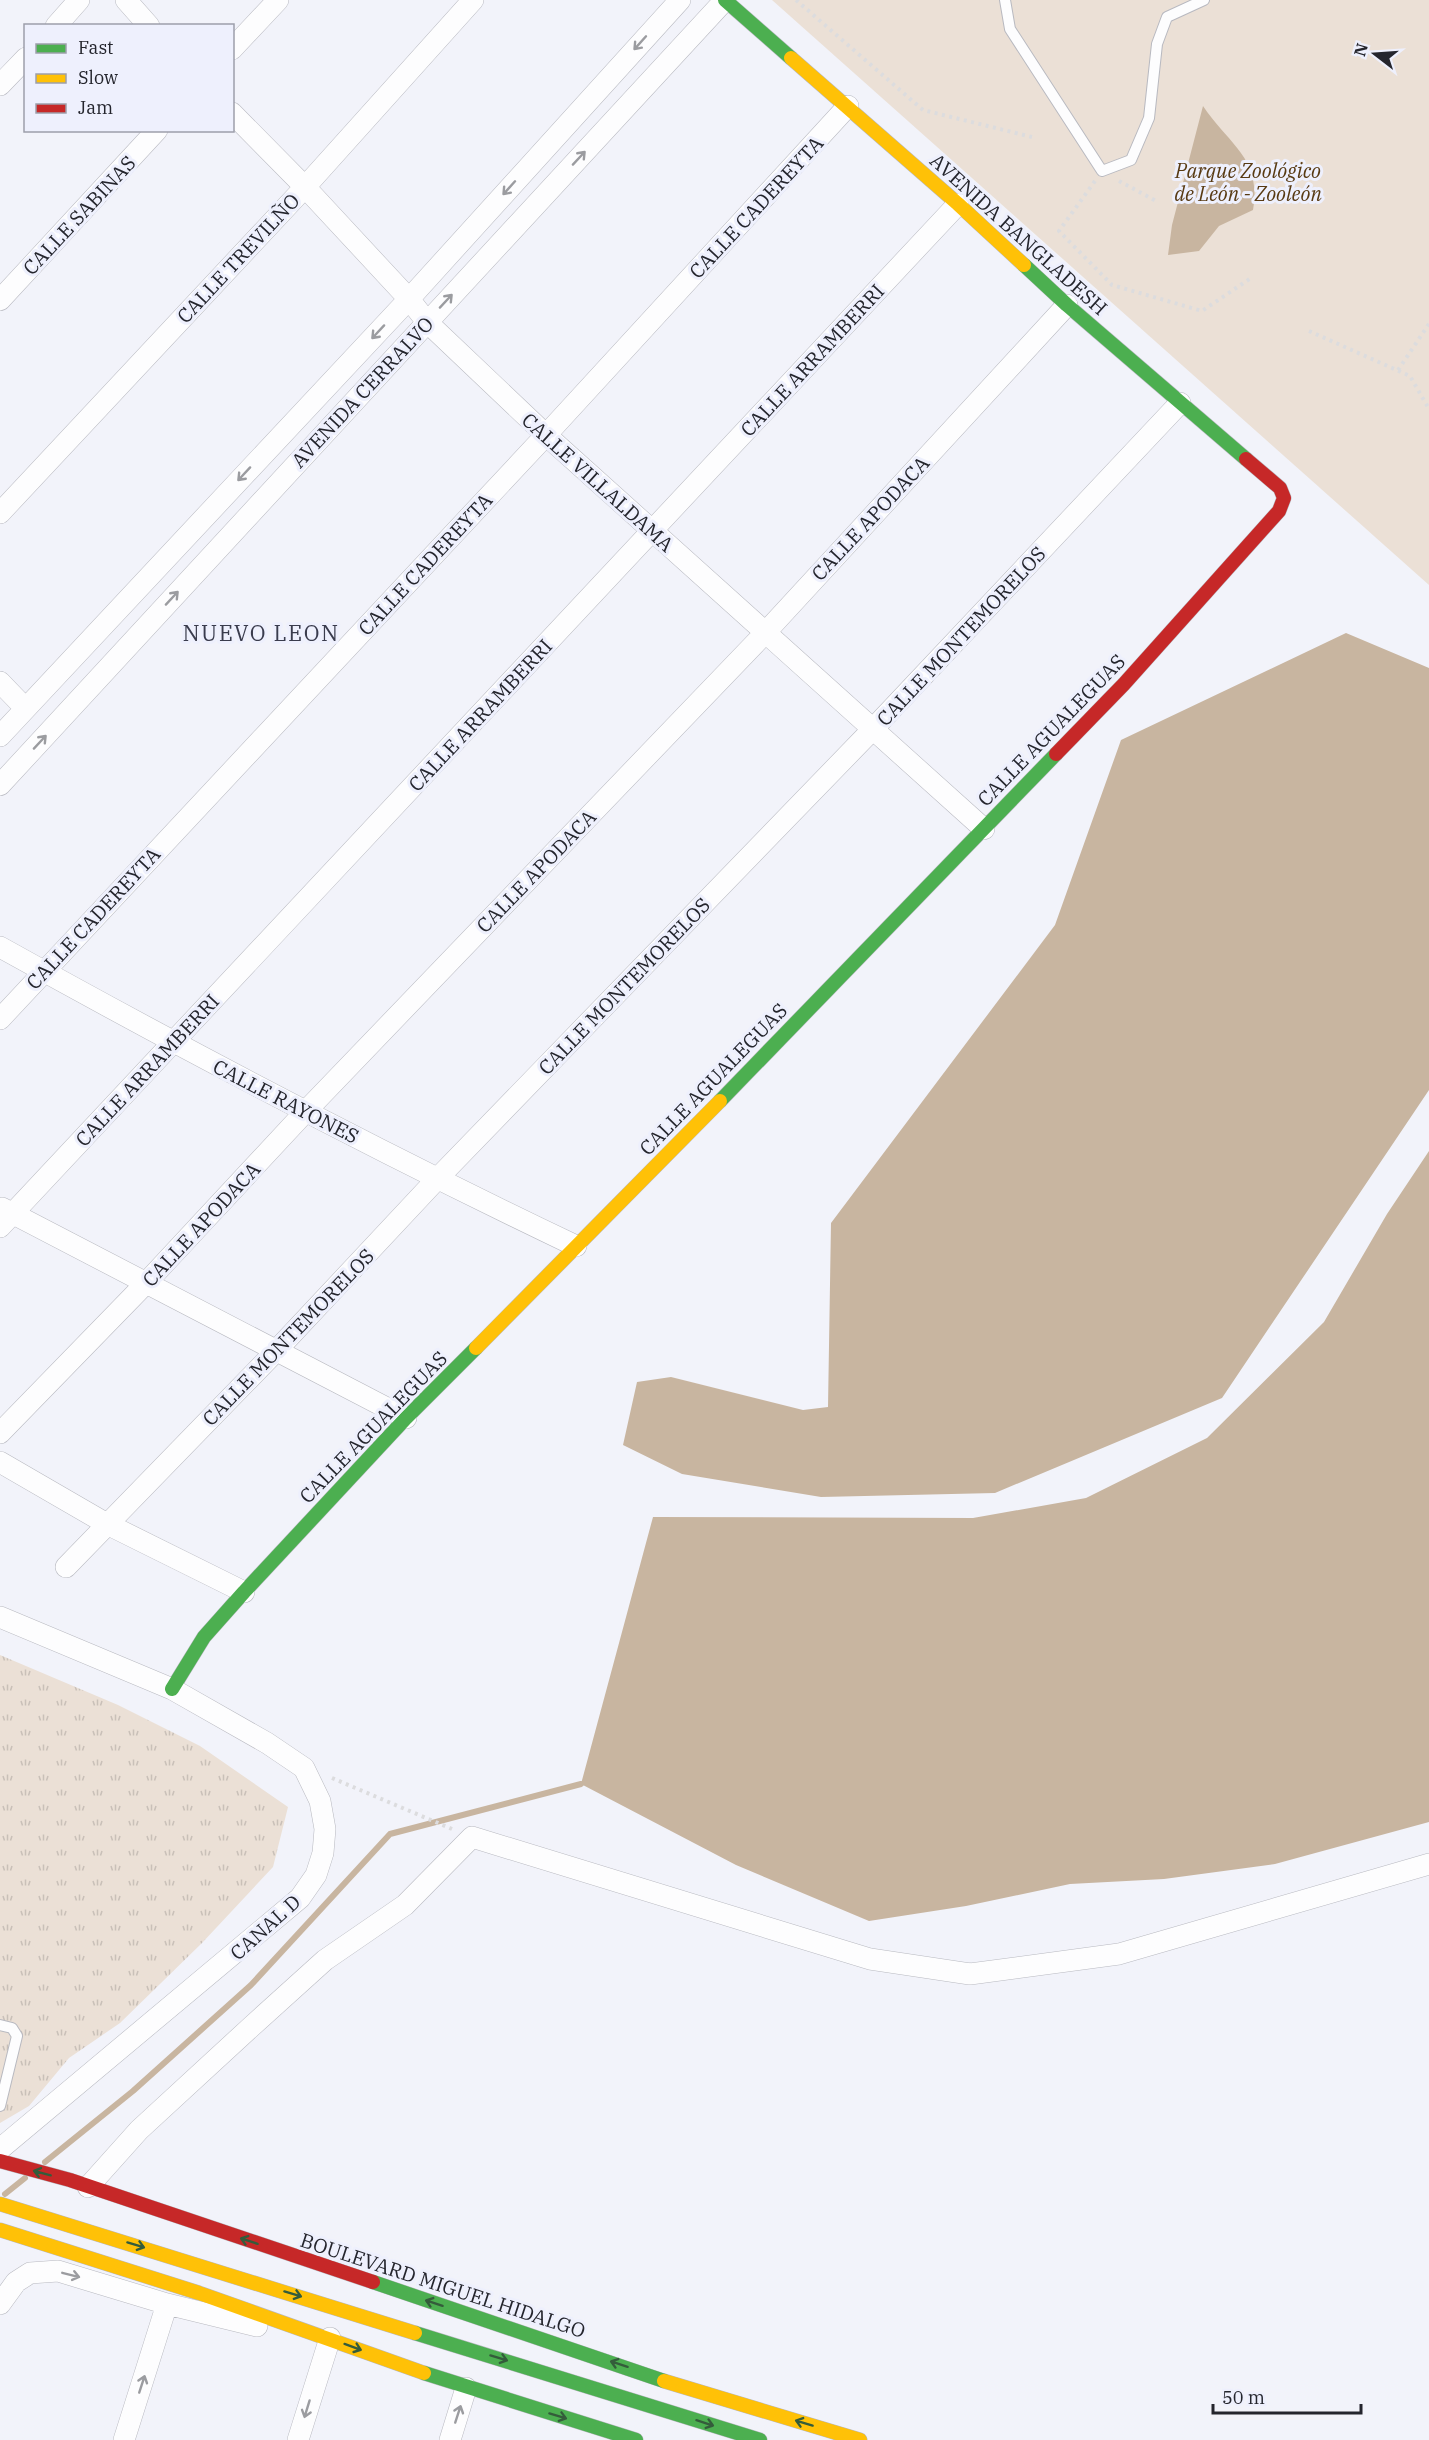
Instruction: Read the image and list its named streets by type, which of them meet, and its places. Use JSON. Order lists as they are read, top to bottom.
{
  "streets": {
    "street": [
      "CALLE CADEREYTA",
      "CALLE SABINAS",
      "AVENIDA BANGLADESH",
      "CALLE TREVILÑO",
      "CALLE ARRAMBERRI",
      "AVENIDA CERRALVO",
      "CALLE VILLALDAMA",
      "CALLE APODACA",
      "CALLE MONTEMORELOS",
      "CALLE AGUALEGUAS",
      "CALLE RAYONES",
      "CANAL D",
      "BOULEVARD MIGUEL HIDALGO"
    ]
  },
  "crossings": [
    ["CALLE CADEREYTA", "AVENIDA BANGLADESH"],
    ["CALLE CADEREYTA", "CALLE VILLALDAMA"],
    ["CALLE CADEREYTA", "CALLE RAYONES"],
    ["AVENIDA BANGLADESH", "CALLE ARRAMBERRI"],
    ["AVENIDA BANGLADESH", "AVENIDA CERRALVO"],
    ["AVENIDA BANGLADESH", "CALLE APODACA"],
    ["AVENIDA BANGLADESH", "CALLE MONTEMORELOS"],
    ["AVENIDA BANGLADESH", "CALLE AGUALEGUAS"],
    ["CALLE TREVILÑO", "CALLE VILLALDAMA"],
    ["CALLE ARRAMBERRI", "CALLE VILLALDAMA"],
    ["CALLE ARRAMBERRI", "CALLE RAYONES"],
    ["AVENIDA CERRALVO", "CALLE VILLALDAMA"],
    ["CALLE VILLALDAMA", "CALLE APODACA"],
    ["CALLE VILLALDAMA", "CALLE MONTEMORELOS"],
    ["CALLE VILLALDAMA", "CALLE AGUALEGUAS"],
    ["CALLE APODACA", "CALLE RAYONES"],
    ["CALLE MONTEMORELOS", "CALLE RAYONES"],
    ["CALLE AGUALEGUAS", "CALLE RAYONES"],
    ["CANAL D", "BOULEVARD MIGUEL HIDALGO"]
  ],
  "districts": ["NUEVO LEON"],
  "parks": ["Parque Zoológico de León - Zooleón"],
  "legend": ["Fast", "Slow", "Jam"],
  "scale_bar": "50 m",
  "north": "left"
}
